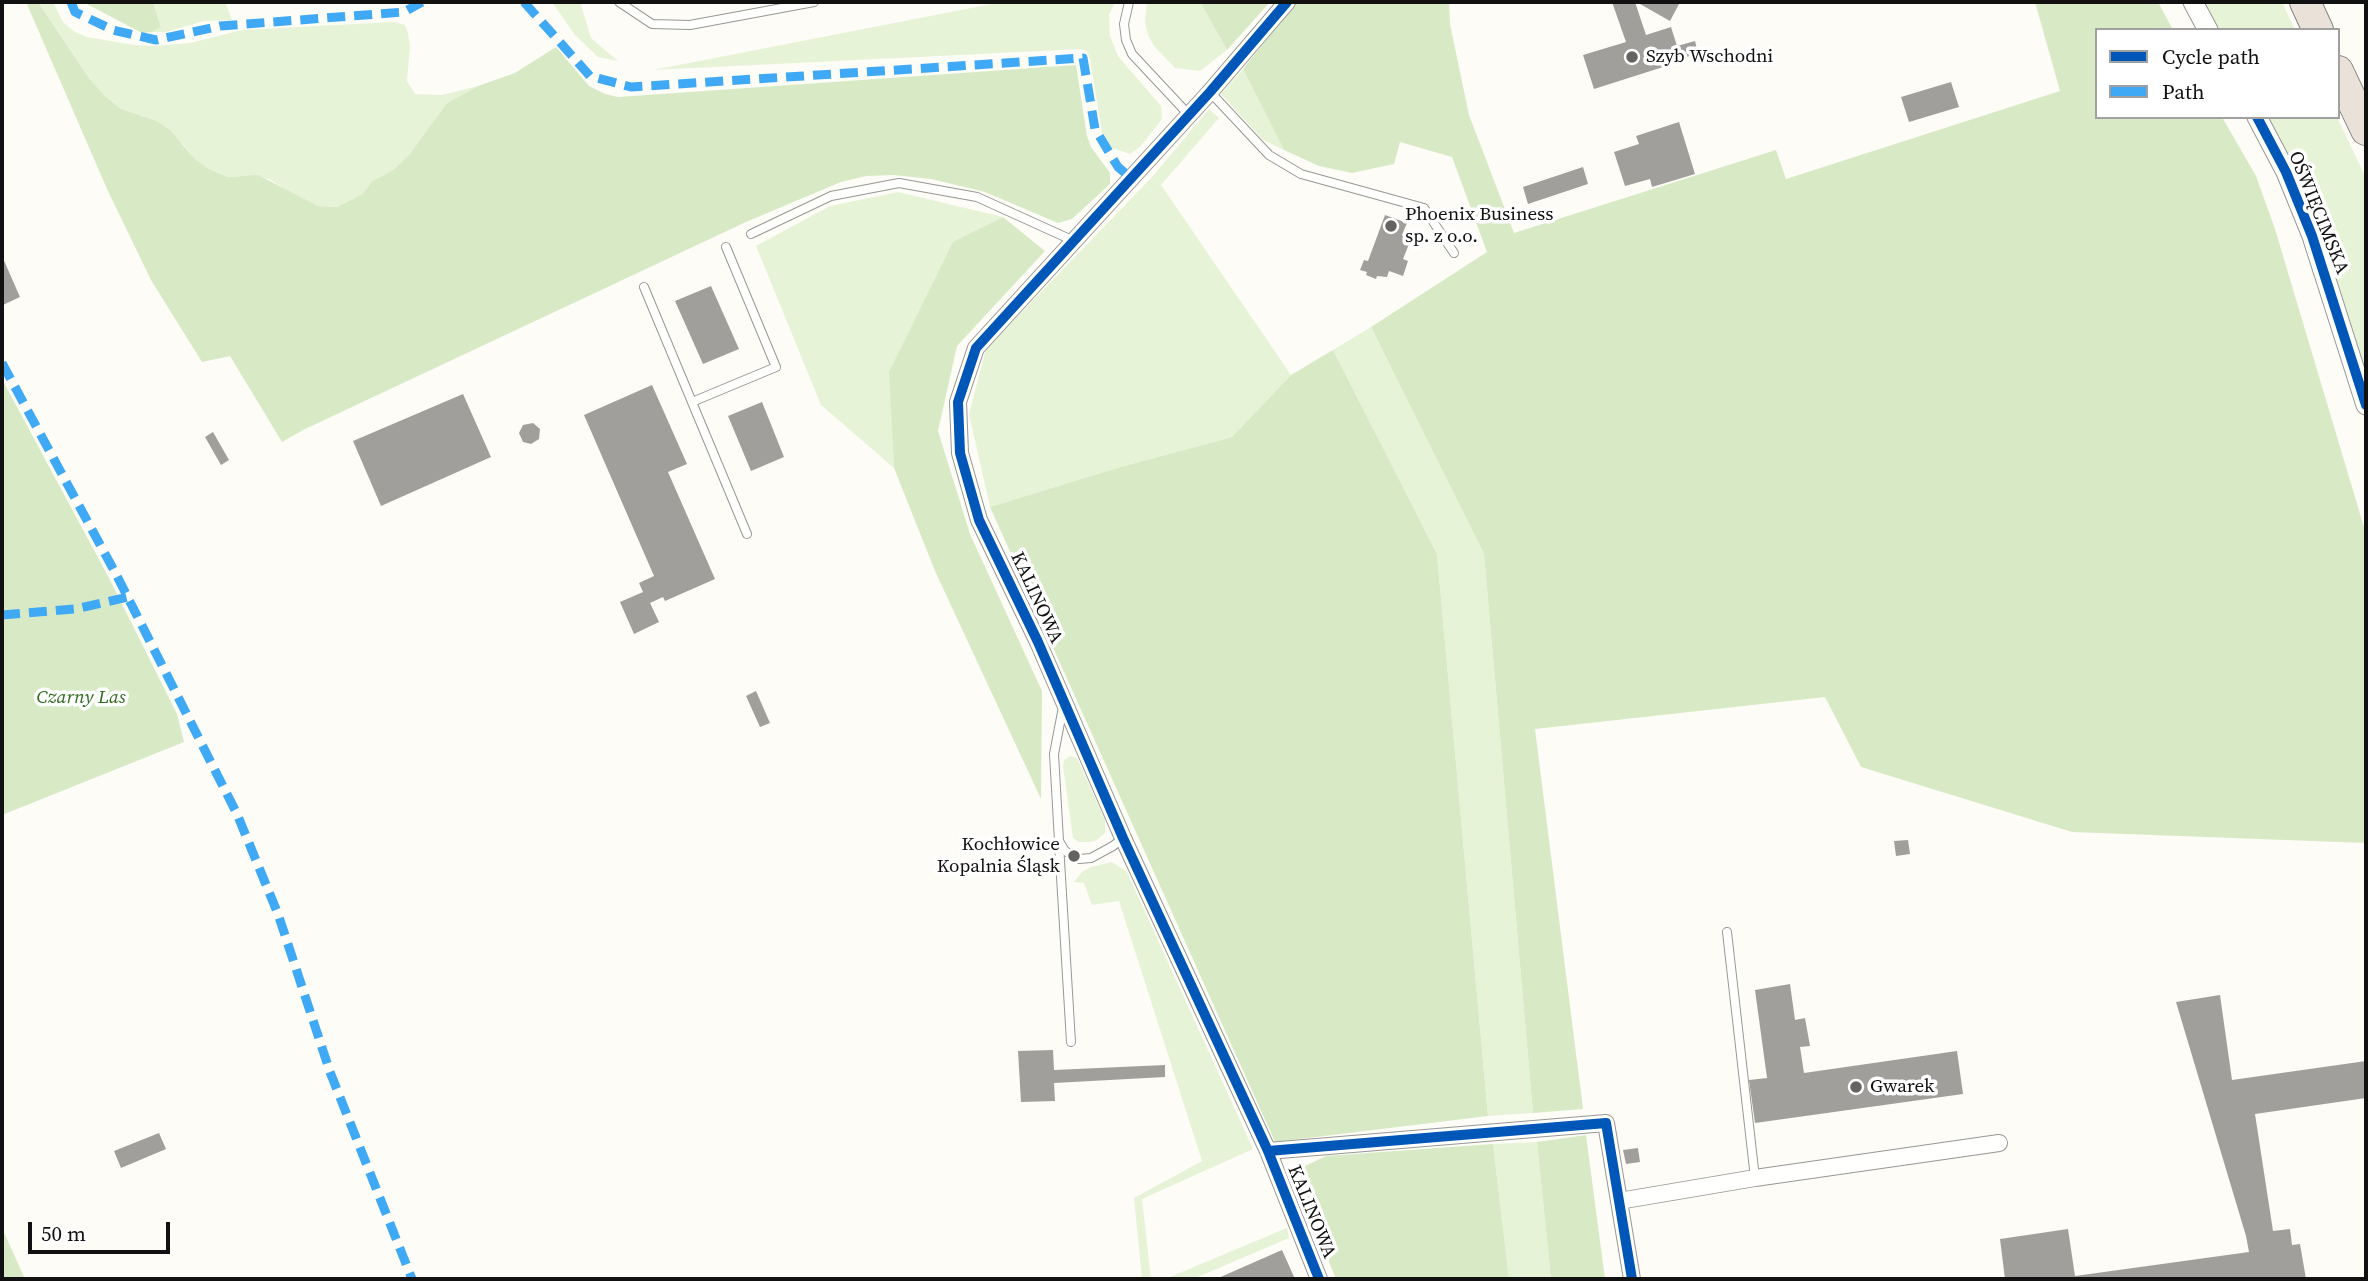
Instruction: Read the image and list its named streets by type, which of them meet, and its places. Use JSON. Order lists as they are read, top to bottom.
{
  "streets": {
    "street": ["OŚWIĘCIMSKA", "KALINOWA"]
  },
  "parks": ["Czarny Las"],
  "places": [
    "Szyb Wschodni",
    "Phoenix Business sp. z o.o.",
    "Kochłowice Kopalnia Śląsk",
    "Gwarek"
  ],
  "legend": ["Cycle path", "Path"],
  "scale_bar": "50 m"
}
